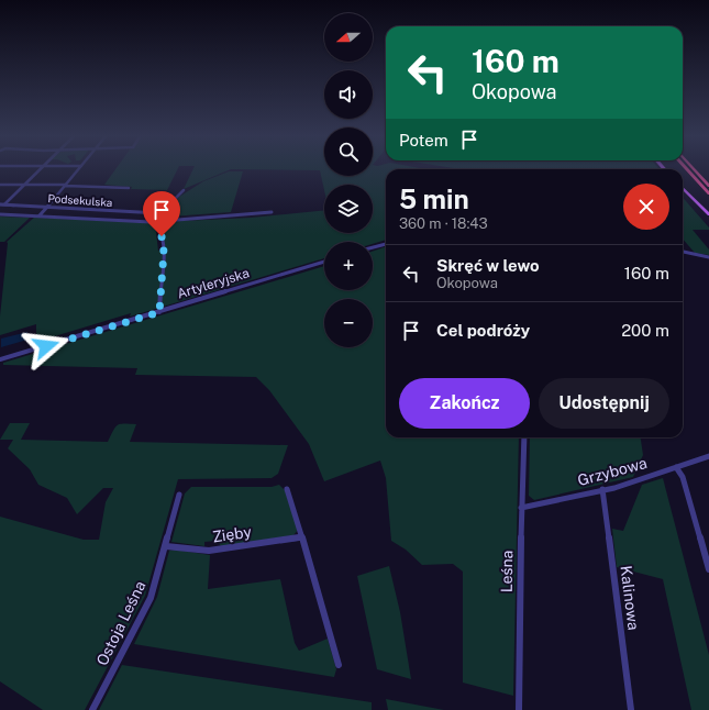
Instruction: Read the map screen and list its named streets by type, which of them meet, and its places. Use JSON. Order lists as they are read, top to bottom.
{
  "streets": {
    "street": [
      "Podsekulska",
      "Artyleryjska",
      "Grzybowa",
      "Zięby",
      "Leśna",
      "Kalinowa",
      "Ostoja Leśna"
    ]
  },
  "crossings": [
    ["Grzybowa", "Leśna"],
    ["Grzybowa", "Kalinowa"],
    ["Zięby", "Ostoja Leśna"]
  ],
  "north": "left",
  "page": {
    "map_buttons": ["+", "−"],
    "turn": ["160 m", "Okopowa"],
    "then": "Potem",
    "heading": ["5 min", "360 m · 18:43"],
    "list": [
      {
        "name": "Skręć w lewo",
        "note": "Okopowa",
        "value": "160 m"
      },
      {
        "name": "Cel podróży",
        "value": "200 m"
      }
    ],
    "buttons": ["Zakończ", "Udostępnij"]
  }
}
